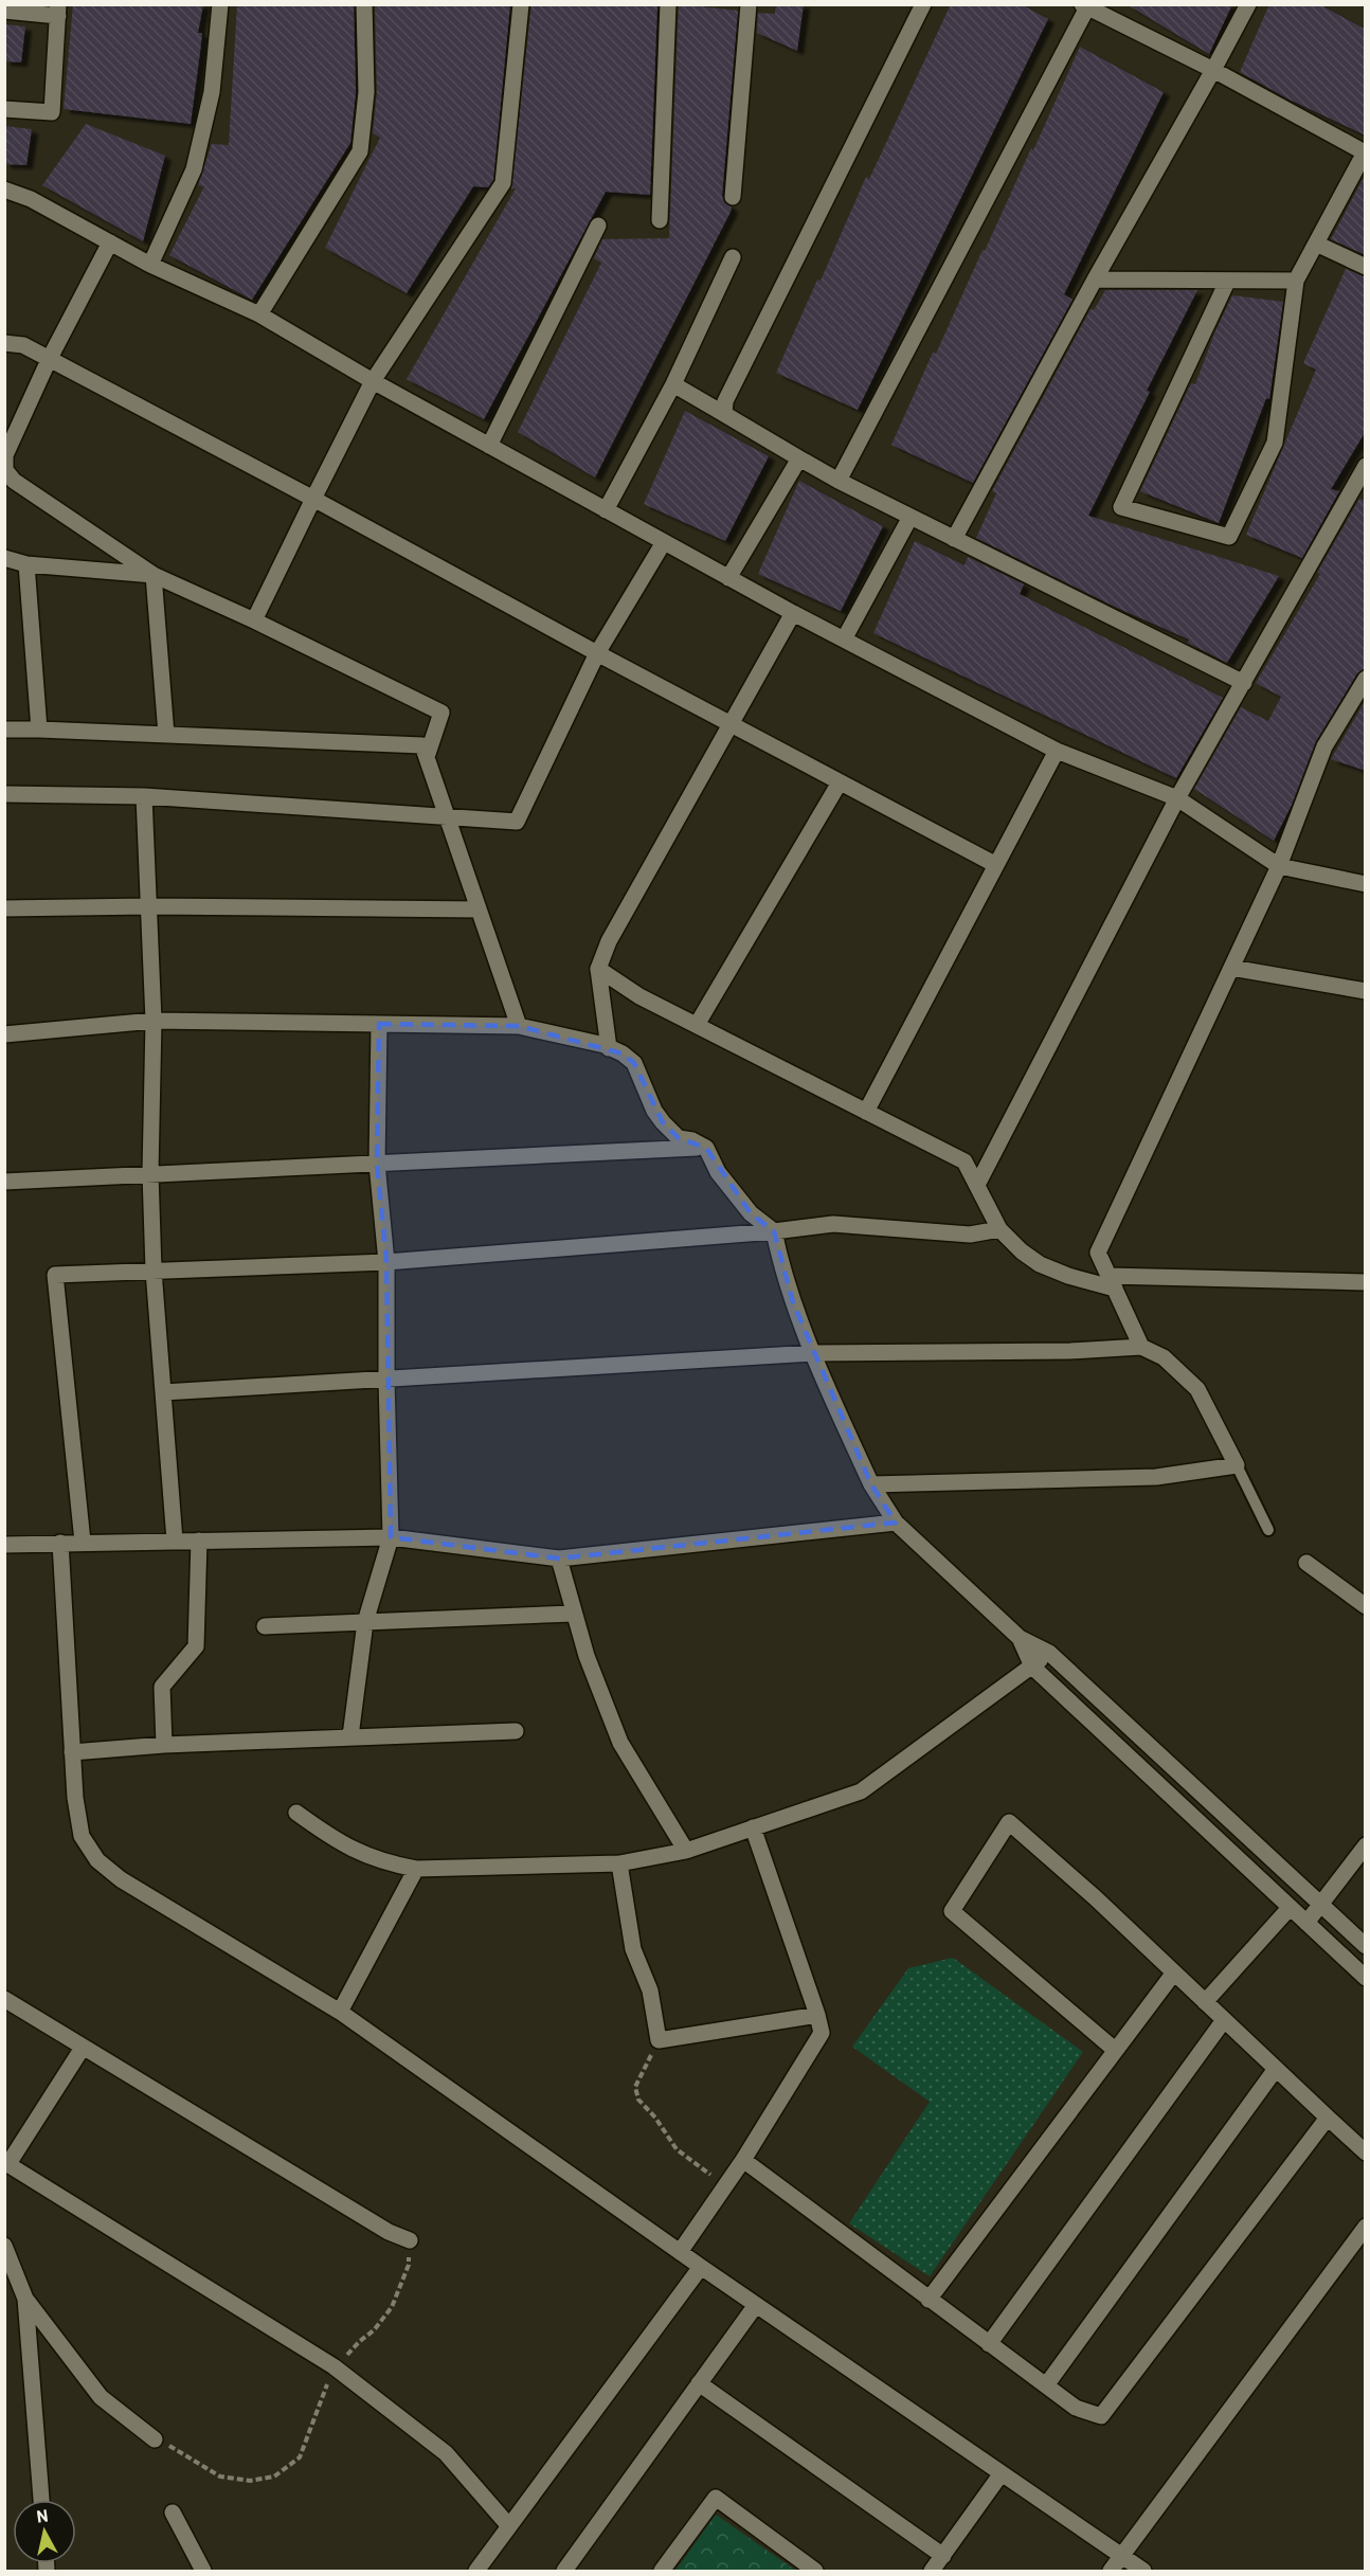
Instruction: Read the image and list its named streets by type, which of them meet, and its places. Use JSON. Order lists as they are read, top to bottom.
{
  "north": "top"
}
